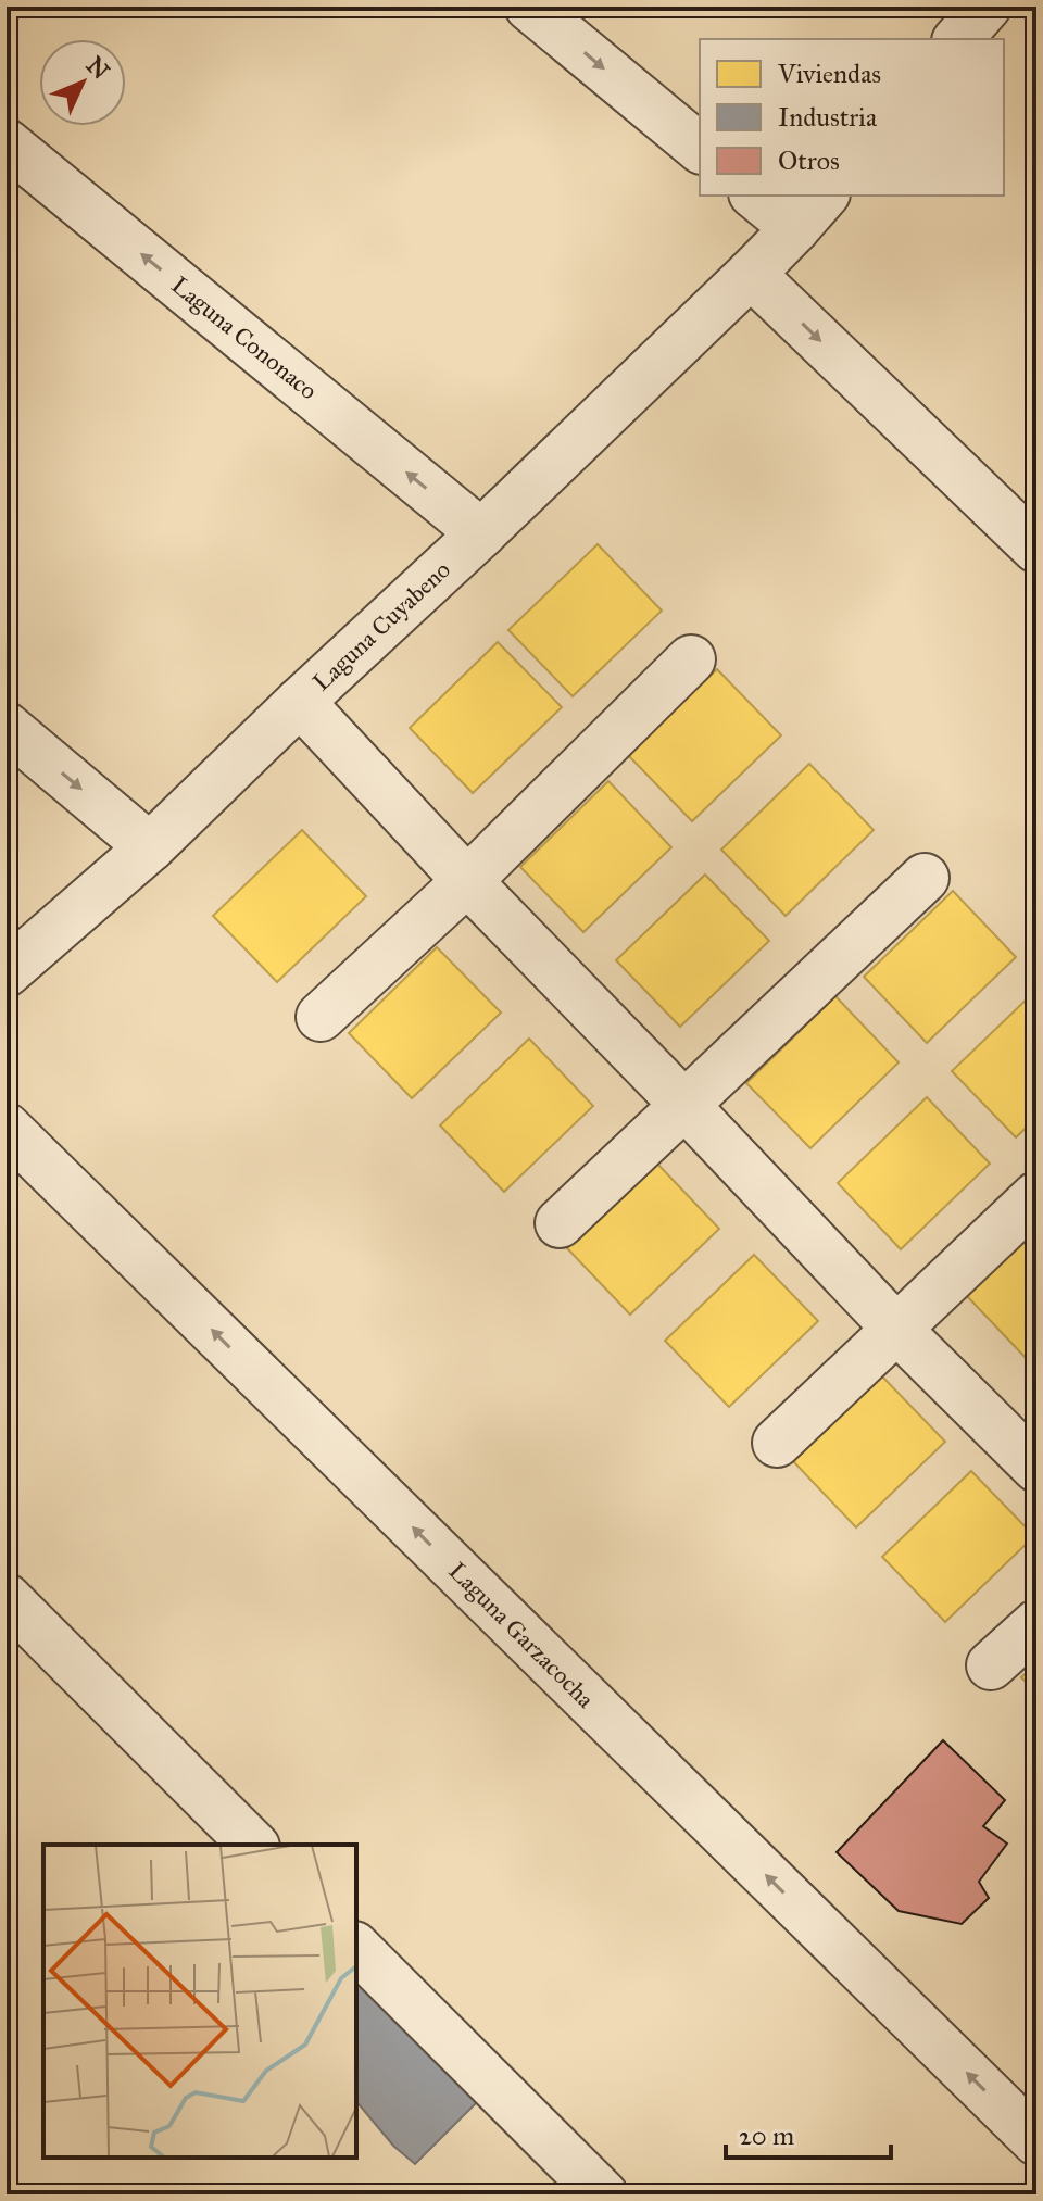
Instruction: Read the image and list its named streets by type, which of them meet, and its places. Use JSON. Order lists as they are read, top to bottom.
{
  "streets": {
    "street": ["Laguna Cononaco", "Laguna Cuyabeno", "Laguna Garzacocha"]
  },
  "crossings": [
    ["Laguna Cononaco", "Laguna Cuyabeno"]
  ],
  "one_way": ["Laguna Cononaco"],
  "legend": ["Viviendas", "Industria", "Otros"],
  "scale_bar": "20 m",
  "north": "top right"
}
